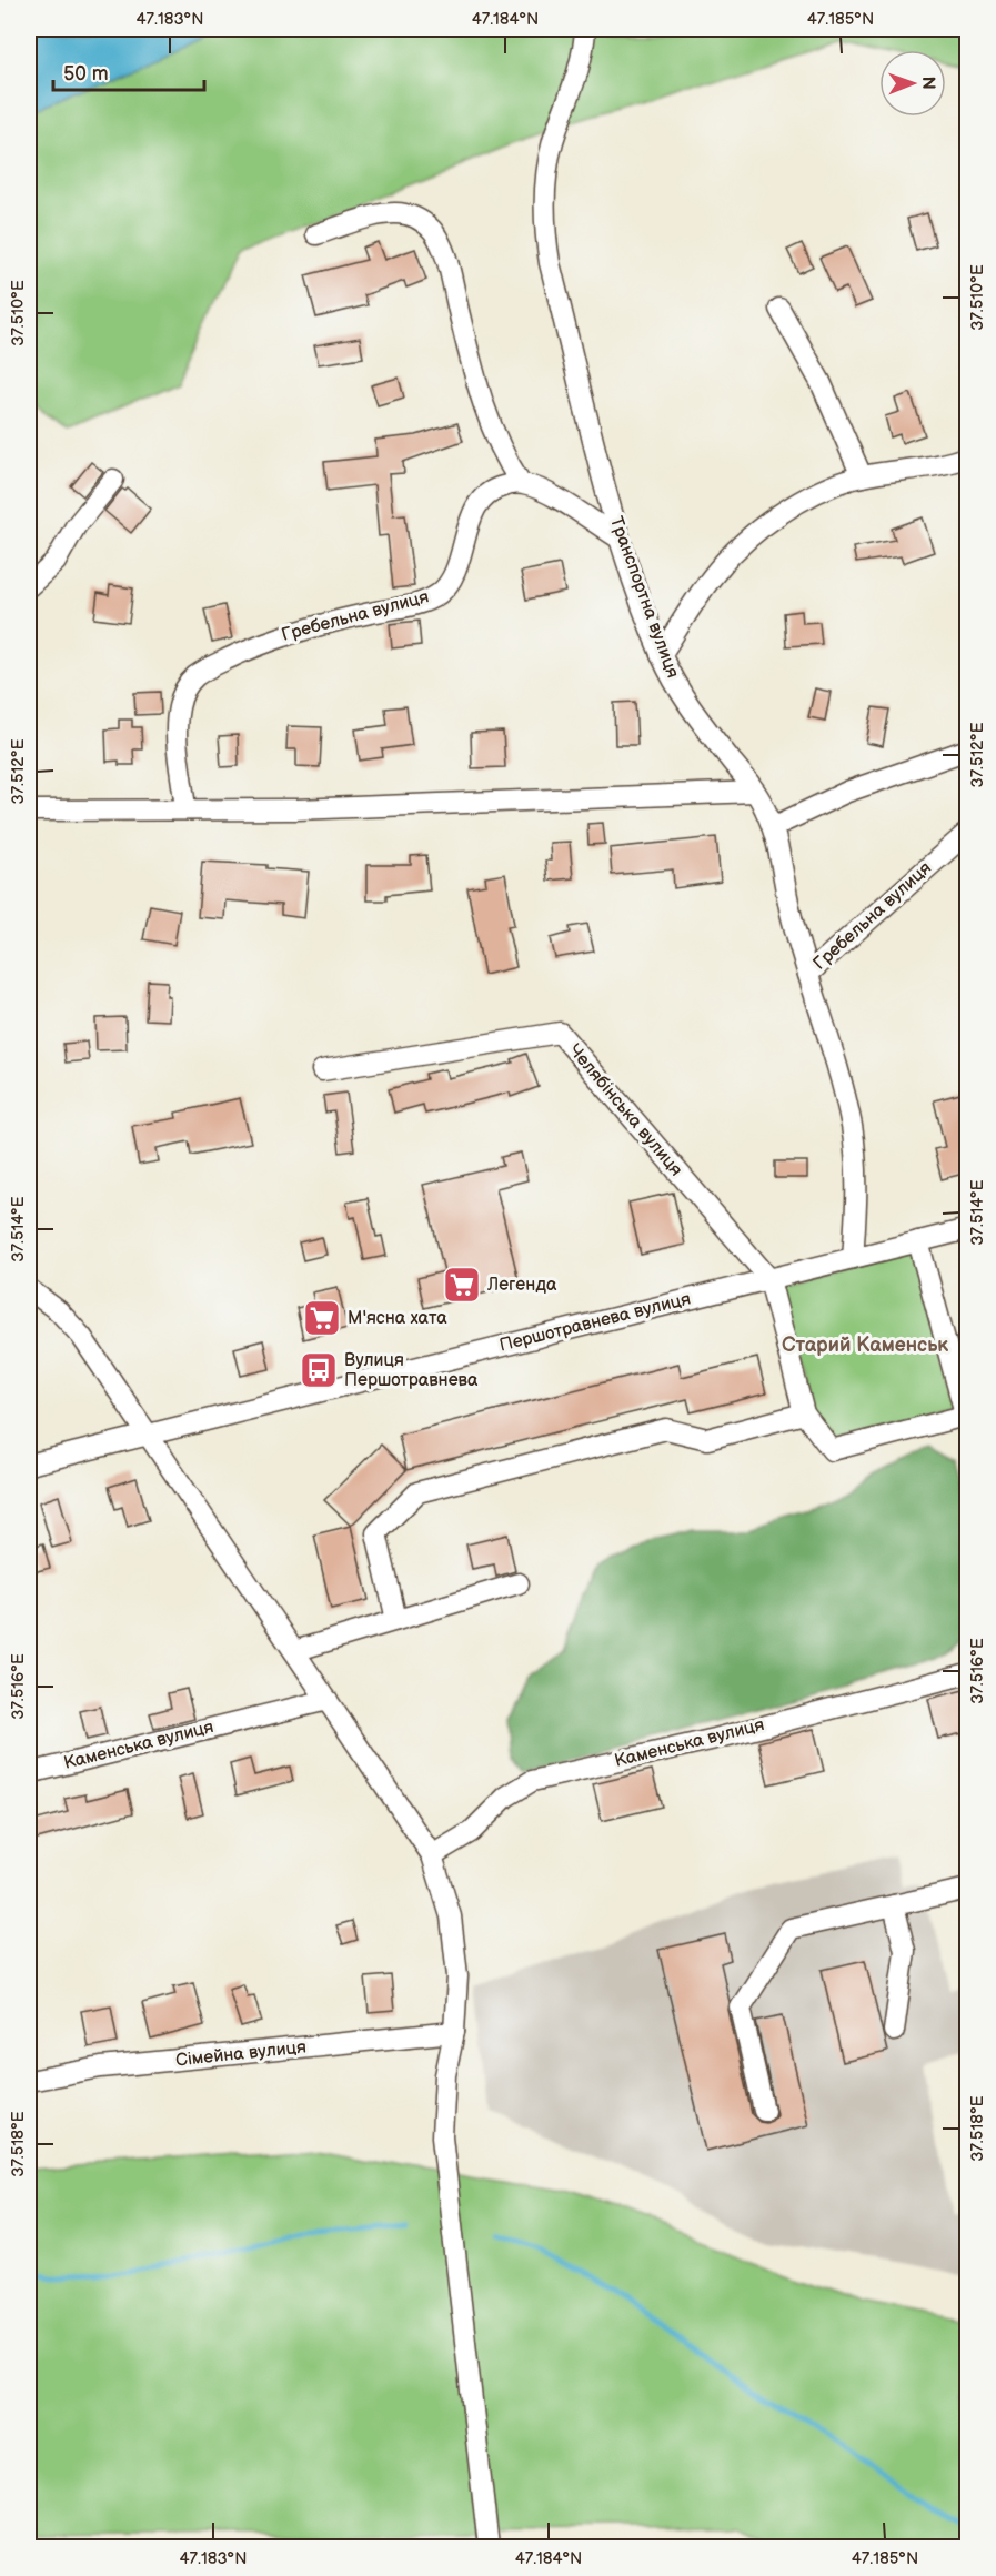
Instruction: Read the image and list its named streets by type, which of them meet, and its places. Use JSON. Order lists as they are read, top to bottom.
{
  "streets": {
    "street": [
      "Транспортна вулиця",
      "Гребельна вулиця",
      "Челябінська вулиця",
      "Першотравнева вулиця",
      "Каменська вулиця",
      "Сімейна вулиця"
    ]
  },
  "crossings": [
    ["Транспортна вулиця", "Гребельна вулиця"],
    ["Транспортна вулиця", "Першотравнева вулиця"],
    ["Челябінська вулиця", "Першотравнева вулиця"]
  ],
  "districts": ["Старий Каменськ"],
  "places": {
    "supermarket": ["Легенда", "М'ясна хата"],
    "bus stop": ["Вулиця Першотравнева"]
  },
  "scale_bar": "50 m",
  "north": "right",
  "coordinates": [
    "47.183°N",
    "47.184°N",
    "47.185°N",
    "37.510°E",
    "37.512°E",
    "37.514°E",
    "37.516°E",
    "37.518°E"
  ]
}
